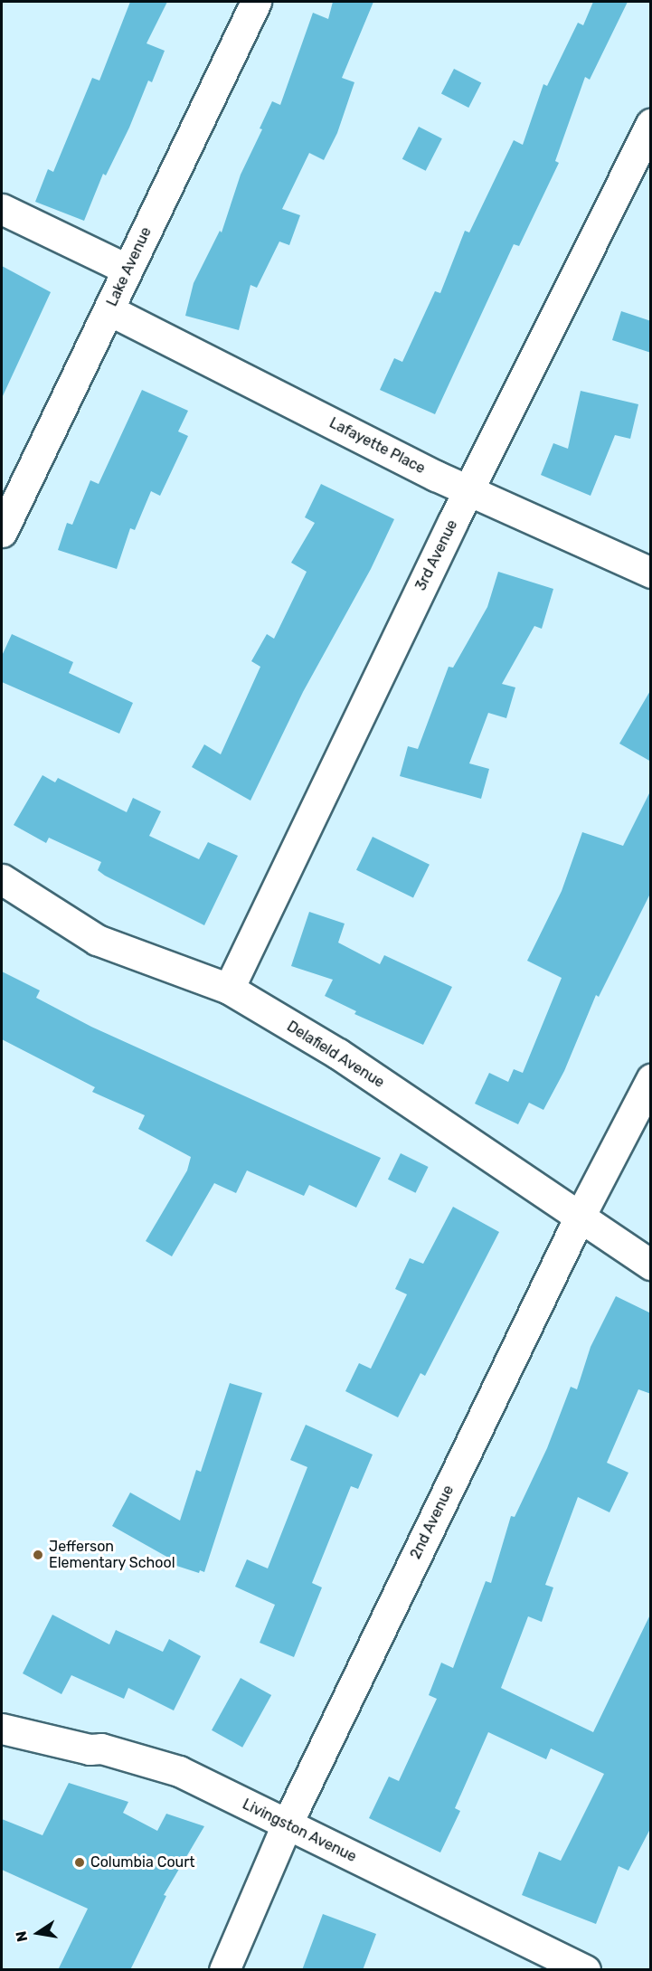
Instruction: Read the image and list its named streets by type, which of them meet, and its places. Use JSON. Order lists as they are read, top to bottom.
{
  "streets": {
    "street": [
      "Lake Avenue",
      "Lafayette Place",
      "3rd Avenue",
      "Delafield Avenue",
      "2nd Avenue",
      "Livingston Avenue"
    ]
  },
  "crossings": [
    ["Lake Avenue", "Lafayette Place"],
    ["Lafayette Place", "3rd Avenue"],
    ["3rd Avenue", "Delafield Avenue"],
    ["Delafield Avenue", "2nd Avenue"],
    ["2nd Avenue", "Livingston Avenue"]
  ],
  "places": ["Jefferson Elementary School", "Columbia Court"],
  "north": "left"
}
